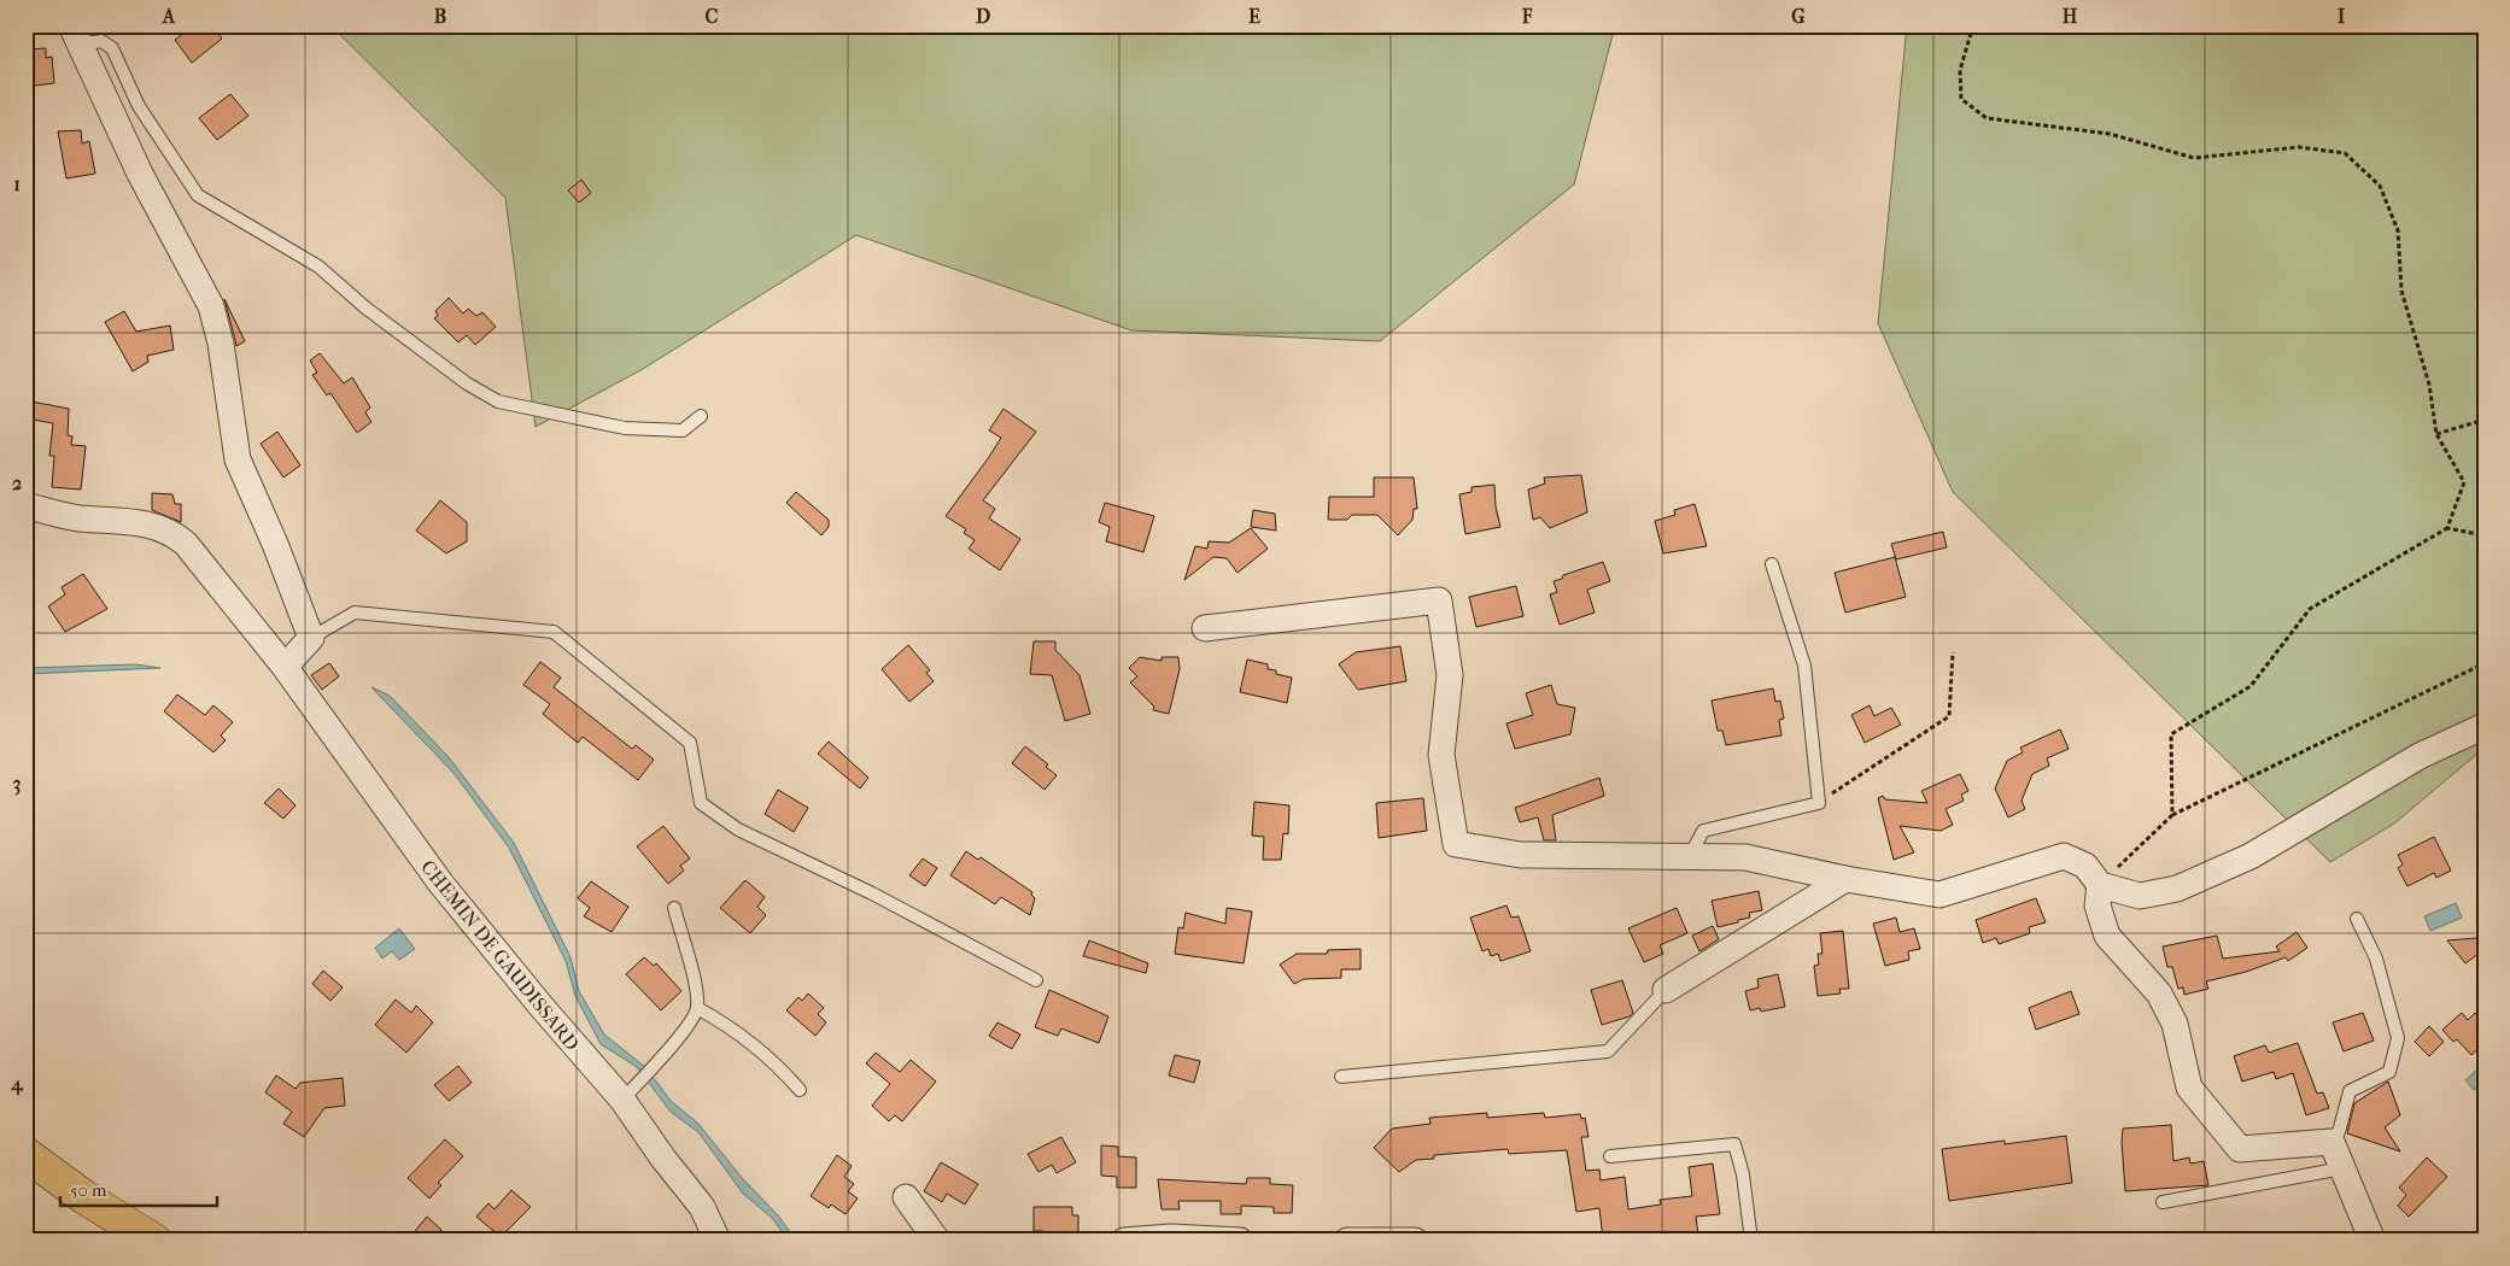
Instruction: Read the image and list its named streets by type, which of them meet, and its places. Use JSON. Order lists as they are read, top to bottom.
{
  "streets": {
    "street": ["CHEMIN DE GAUDISSARD"]
  },
  "scale_bar": "50 m",
  "grid": {
    "columns": [
      "A",
      "B",
      "C",
      "D",
      "E",
      "F",
      "G",
      "H",
      "I"
    ],
    "rows": [
      "1",
      "2",
      "3",
      "4"
    ]
  }
}
